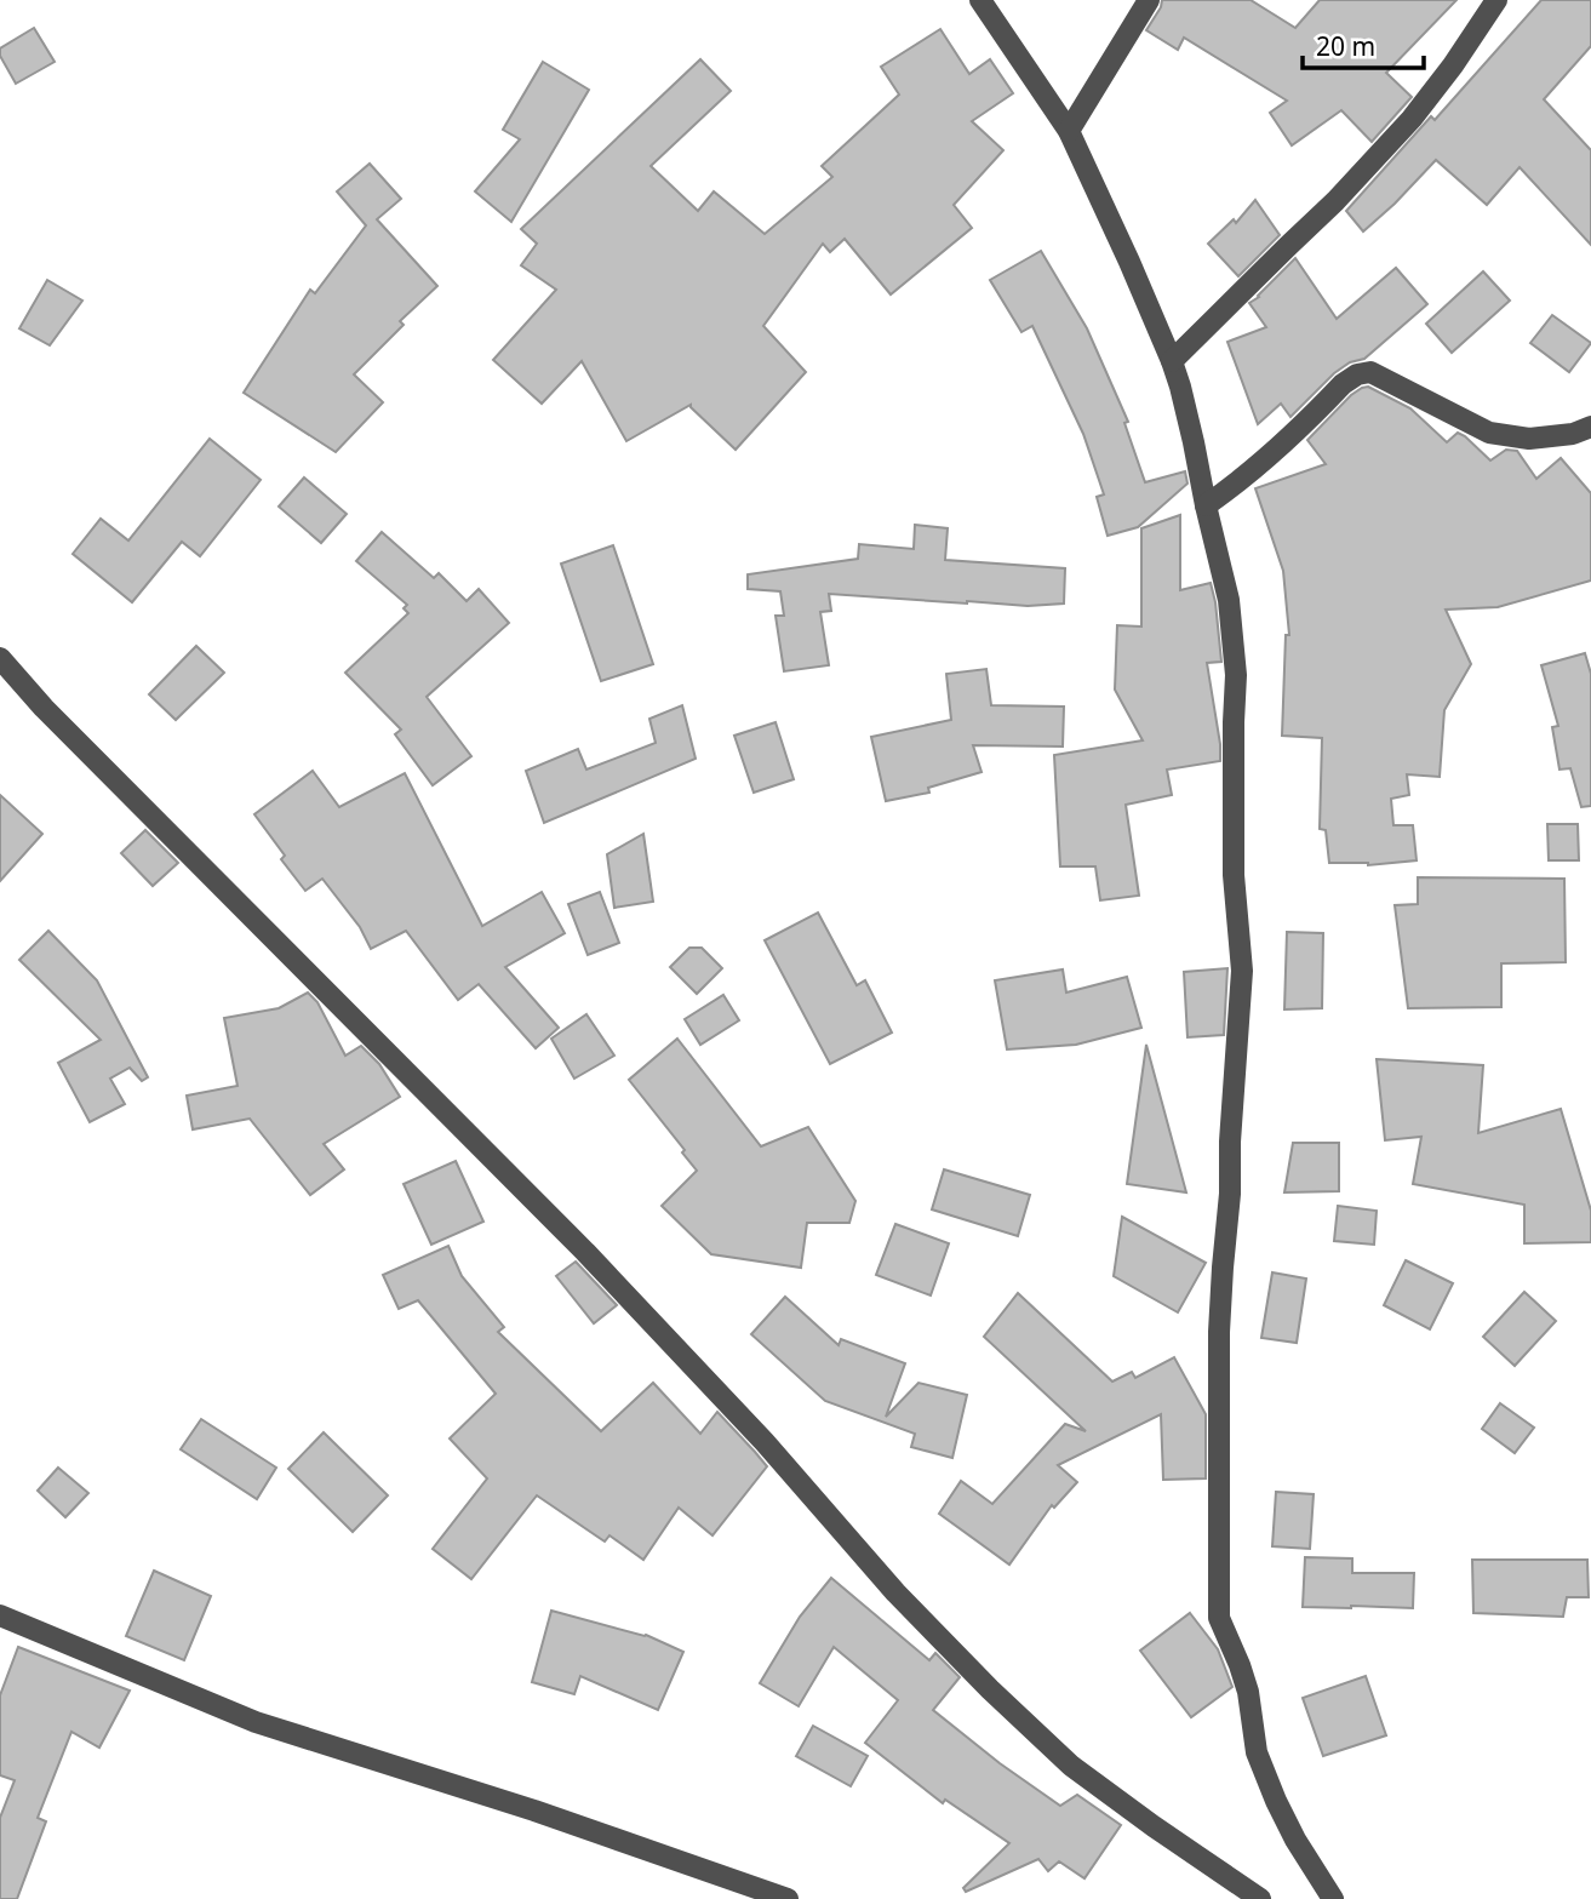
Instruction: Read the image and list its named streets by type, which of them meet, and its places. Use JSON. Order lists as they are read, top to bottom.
{
  "scale_bar": "20 m"
}
